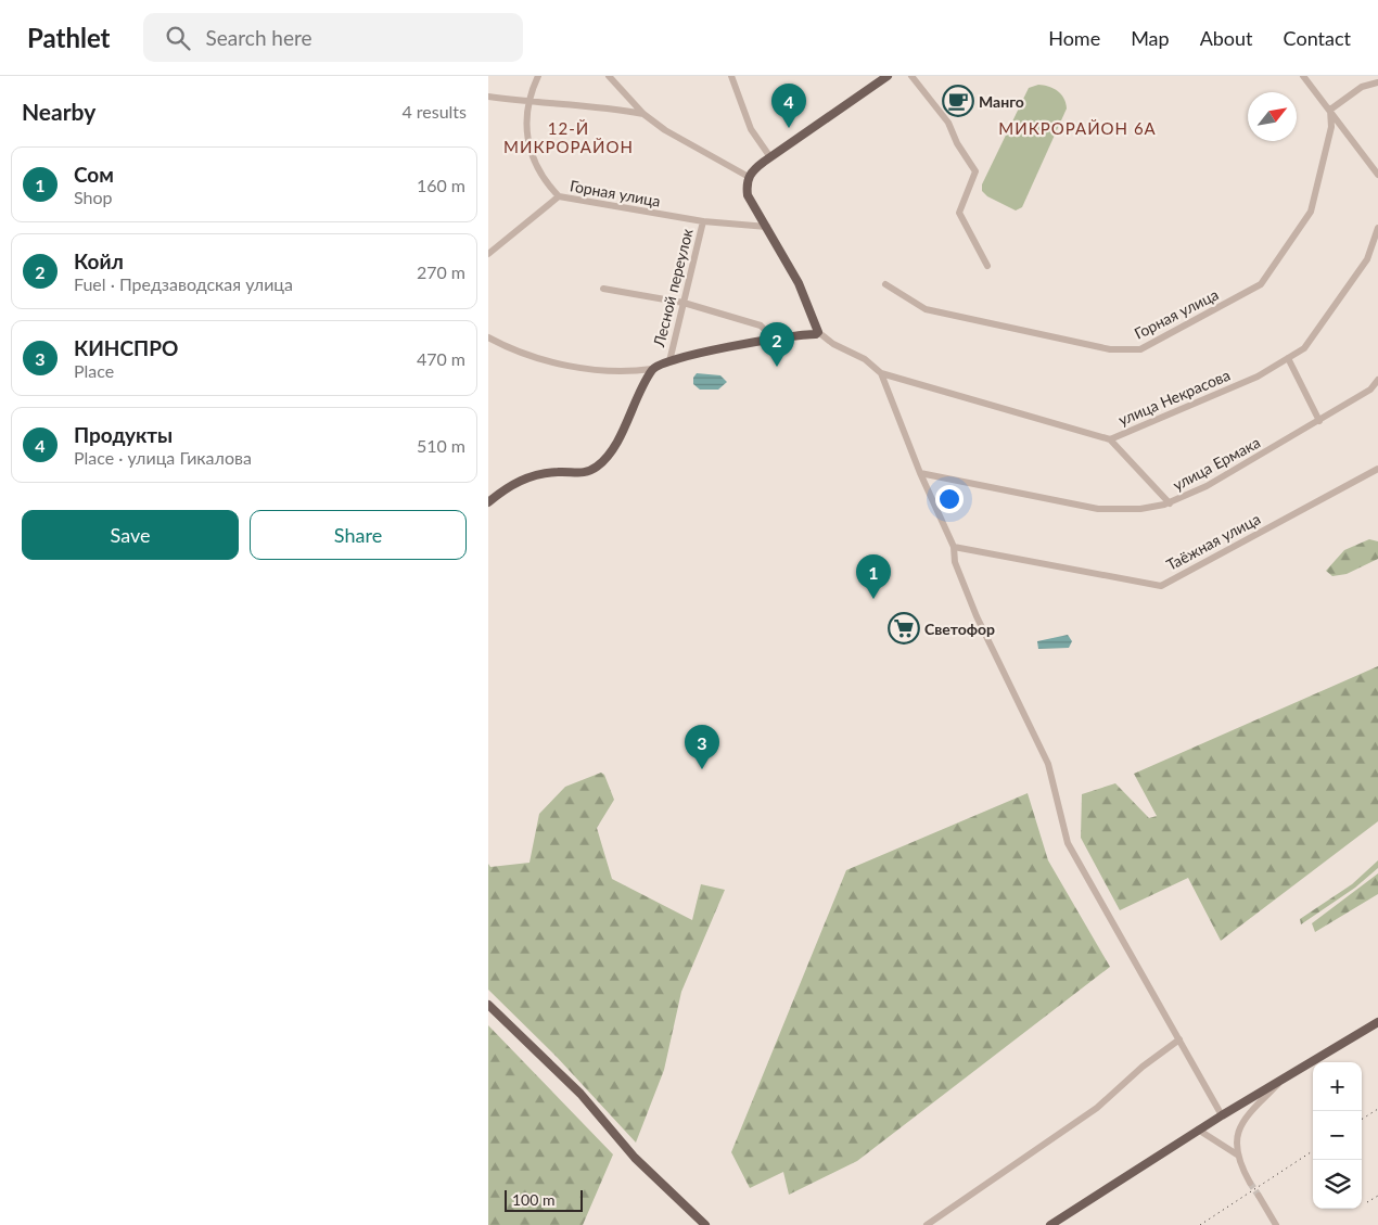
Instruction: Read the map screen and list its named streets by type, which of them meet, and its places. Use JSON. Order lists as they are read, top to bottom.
{
  "streets": {
    "street": [
      "Горная улица",
      "Лесной переулок",
      "улица Некрасова",
      "улица Ермака",
      "Таёжная улица"
    ]
  },
  "crossings": [
    ["Горная улица", "Лесной переулок"]
  ],
  "districts": ["12-Й МИКРОРАЙОН", "МИКРОРАЙОН 6А"],
  "places": {
    "cafe": ["Манго"],
    "supermarket": ["Светофор"]
  },
  "scale_bar": "100 m",
  "north": "top right",
  "page": {
    "header": "Pathlet",
    "search": "Search here",
    "nav": [
      "Home",
      "Map",
      "About",
      "Contact"
    ],
    "heading": ["Nearby", "4 results"],
    "pins": [
      "4",
      "2",
      "1",
      "3"
    ],
    "list": [
      {
        "mark": "1",
        "name": "Сом",
        "note": "Shop",
        "value": "160 m"
      },
      {
        "mark": "2",
        "name": "Койл",
        "note": "Fuel · Предзаводская улица",
        "value": "270 m"
      },
      {
        "mark": "3",
        "name": "КИНСПРО",
        "note": "Place",
        "value": "470 m"
      },
      {
        "mark": "4",
        "name": "Продукты",
        "note": "Place · улица Гикалова",
        "value": "510 m"
      }
    ],
    "buttons": ["Save", "Share"],
    "map_buttons": ["+", "−"],
    "scale": "100 m"
  }
}
